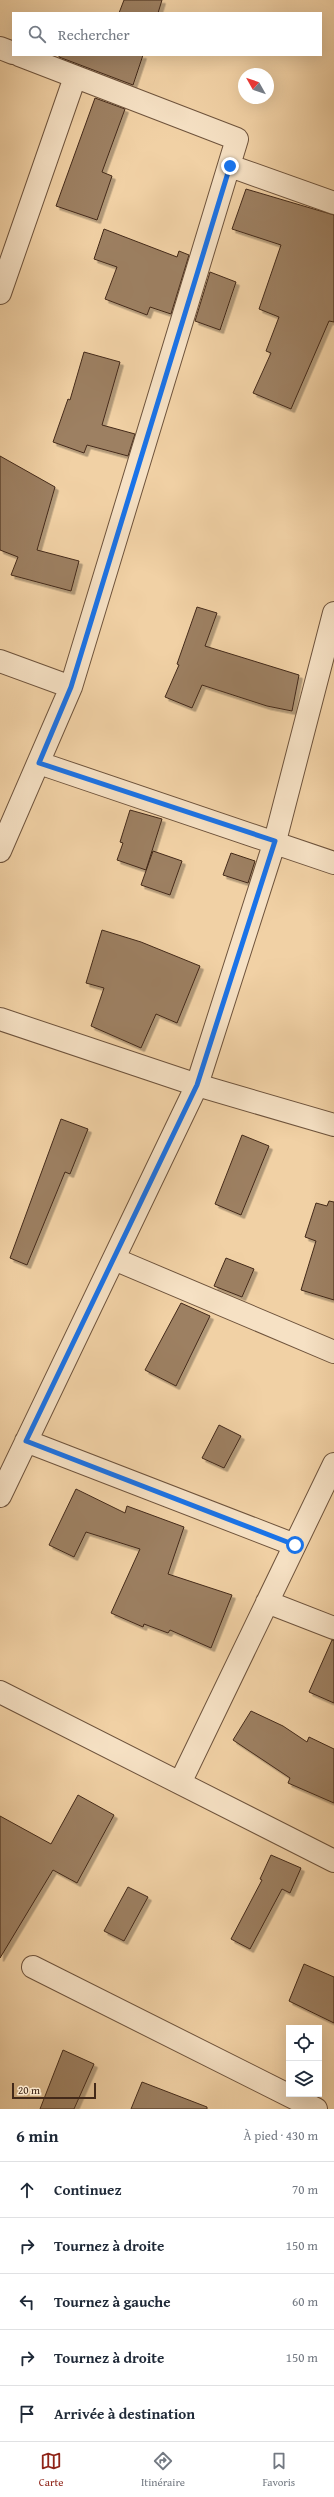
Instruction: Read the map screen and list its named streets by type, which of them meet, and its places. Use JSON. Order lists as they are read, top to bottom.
{
  "scale_bar": "20 m",
  "north": "top left",
  "page": {
    "search": "Rechercher",
    "scale": "20 m",
    "heading": ["6 min", "À pied · 430 m"],
    "list": [
      ["Continuez", "70 m"],
      ["Tournez à droite", "150 m"],
      ["Tournez à gauche", "60 m"],
      ["Tournez à droite", "150 m"],
      "Arrivée à destination"
    ],
    "nav": ["Carte", "Itinéraire", "Favoris"]
  }
}
